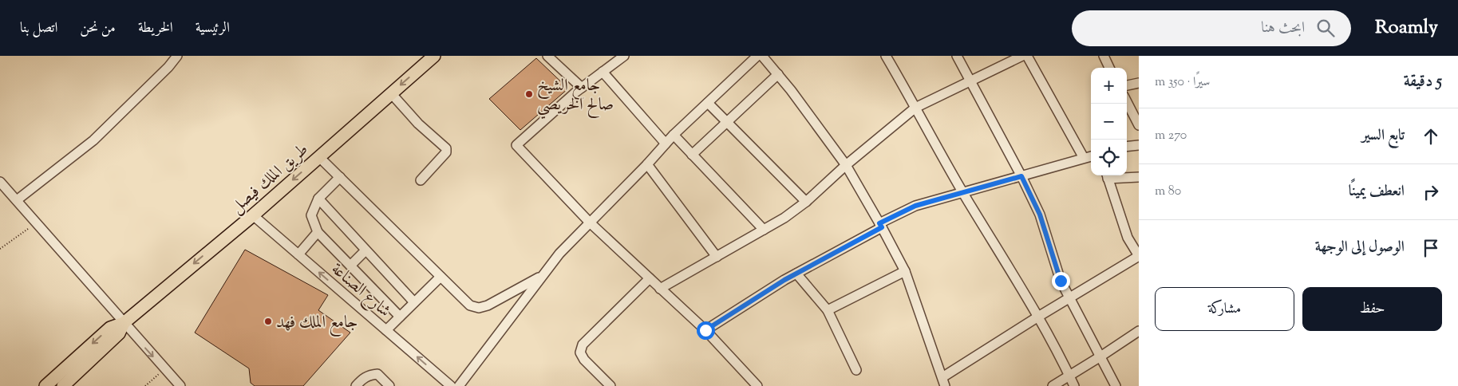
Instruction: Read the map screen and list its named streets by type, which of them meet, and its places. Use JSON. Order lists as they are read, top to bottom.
{
  "streets": {
    "main road": ["طريق الملك فيصل"],
    "street": ["شارع الصناعة"]
  },
  "crossings": [
    ["طريق الملك فيصل", "شارع الصناعة"]
  ],
  "one_way": ["طريق الملك فيصل"],
  "places": ["جامع الشيخ صالح الخريصي", "جامع الملك فهد"],
  "page": {
    "header": "Roamly",
    "search": "ابحث هنا",
    "nav": [
      "الرئيسية",
      "الخريطة",
      "من نحن",
      "اتصل بنا"
    ],
    "heading": ["5 دقيقة", "سيرًا · 350 m"],
    "map_buttons": ["+", "−"],
    "list": [
      ["تابع السير", "270 m"],
      ["انعطف يمينًا", "80 m"],
      "الوصول إلى الوجهة"
    ],
    "buttons": ["حفظ", "مشاركة"]
  }
}
